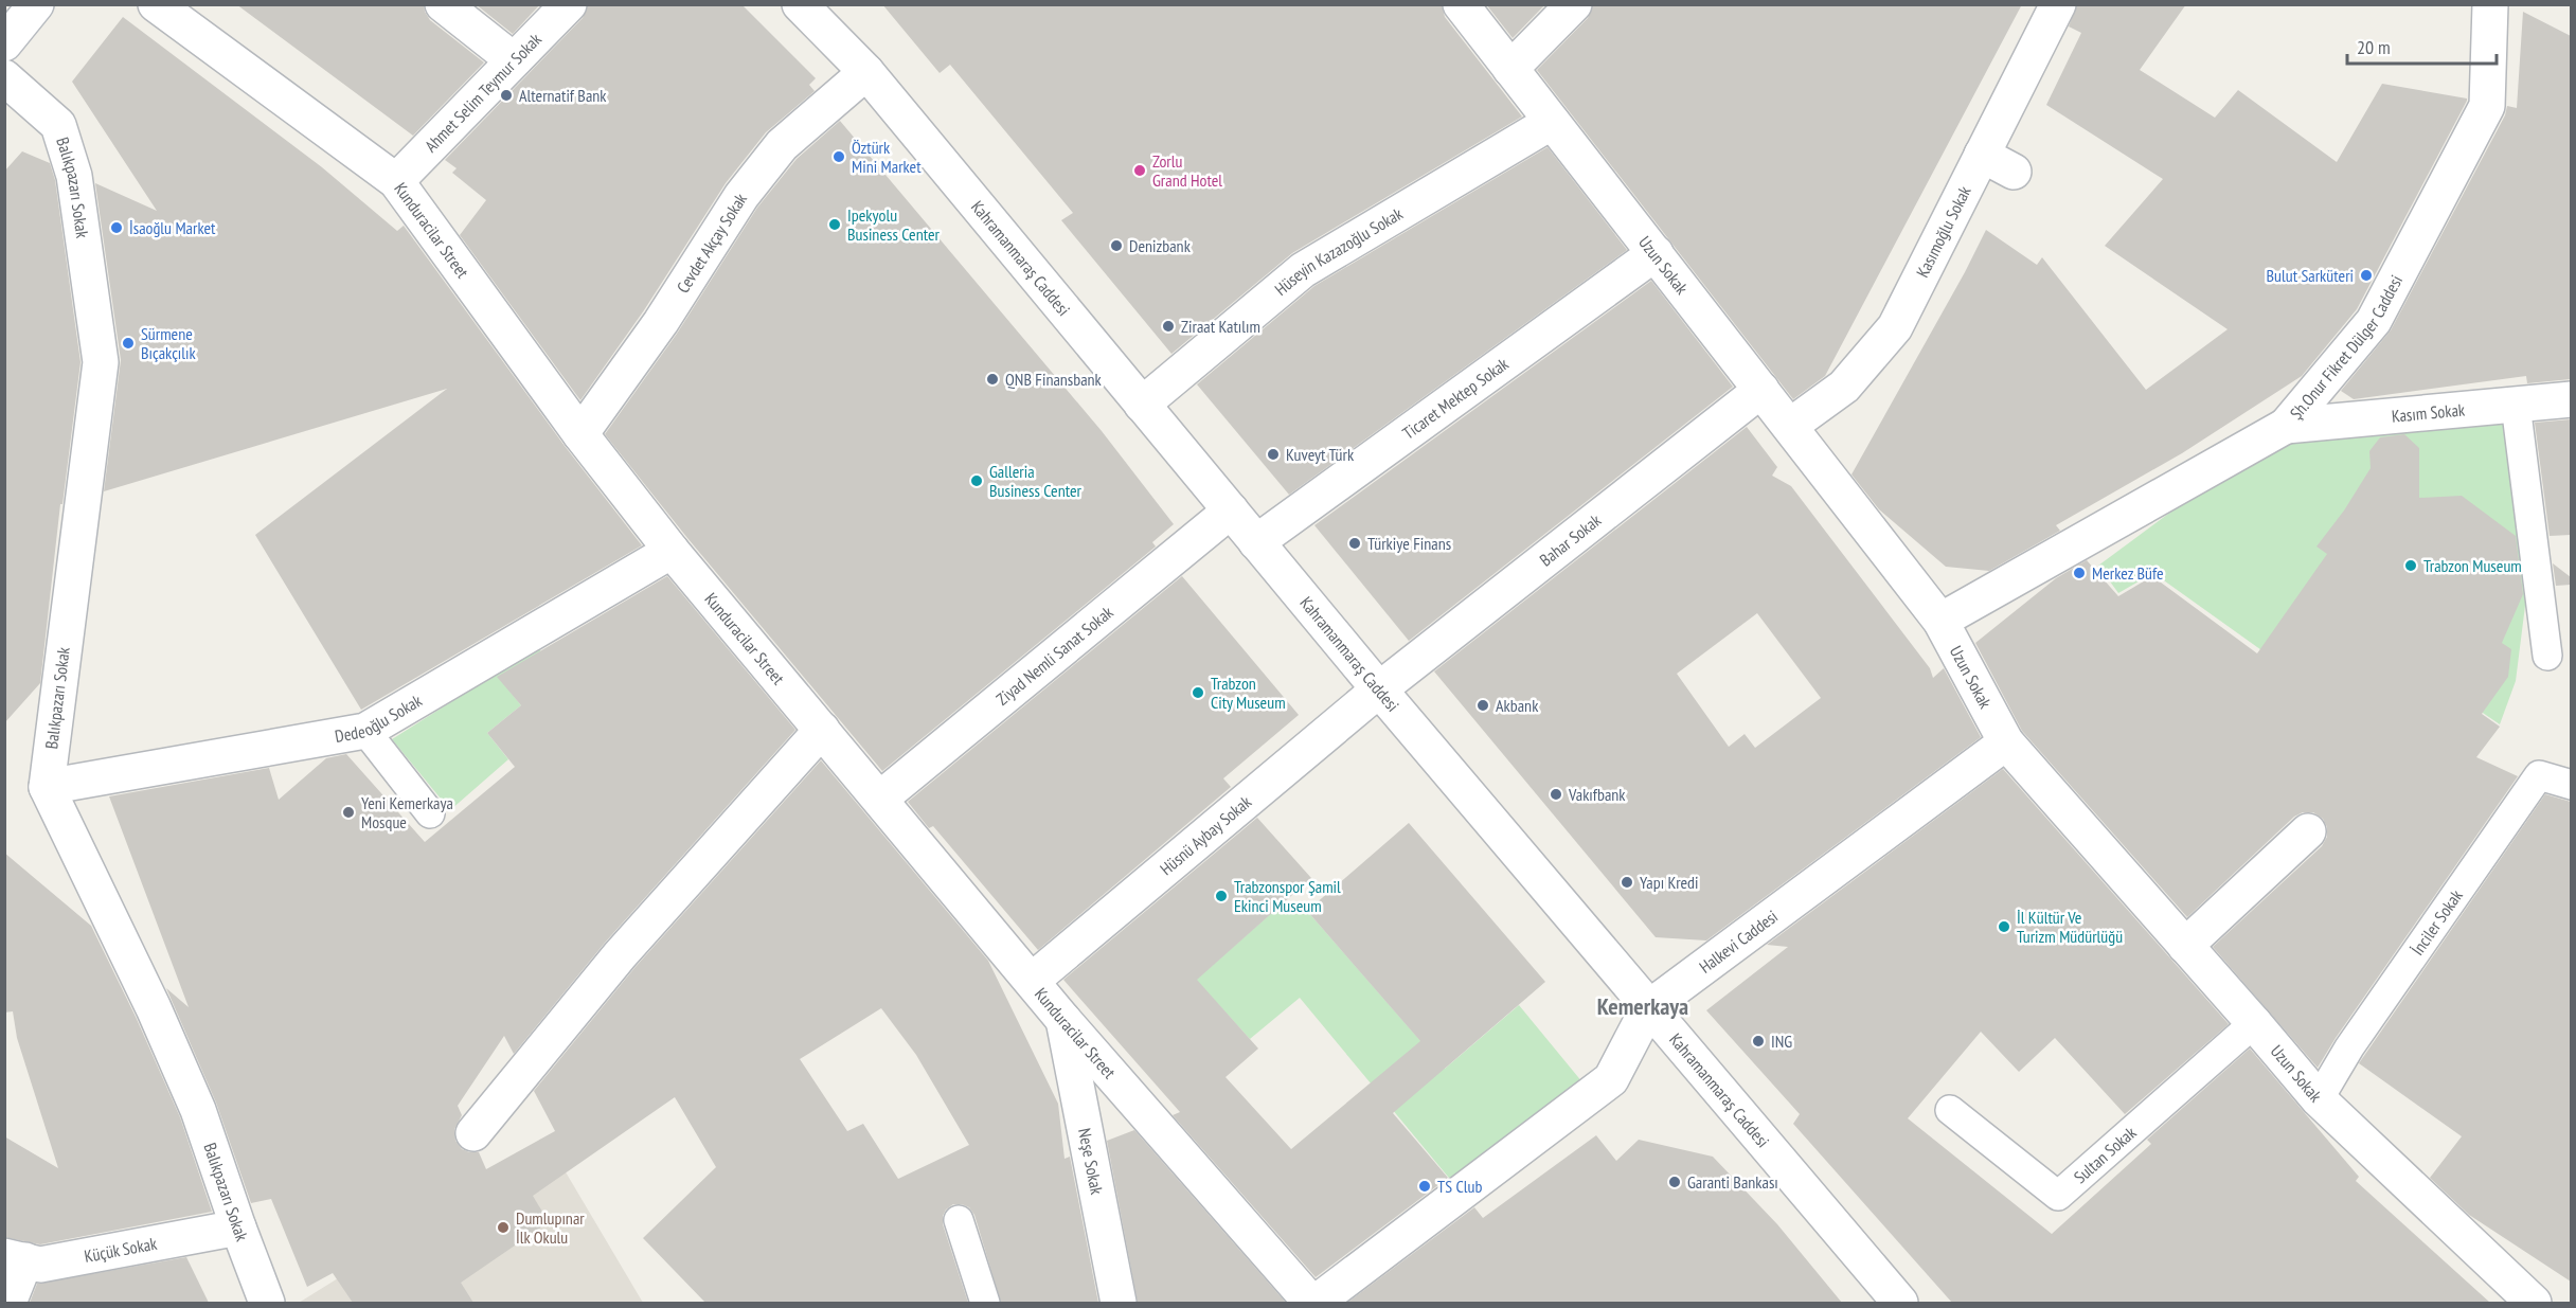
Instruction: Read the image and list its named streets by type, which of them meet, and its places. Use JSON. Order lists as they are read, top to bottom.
{
  "streets": {
    "street": [
      "Ahmet Selim Teymur Sokak",
      "Balıkpazarı Sokak",
      "Kunduracilar Street",
      "Kasımoğlu Sokak",
      "Cevdet Akçay Sokak",
      "Hüseyin Kazazoğlu Sokak",
      "Kahramanmaraş Caddesi",
      "Uzun Sokak",
      "Şh.Onur Fikret Dülger Caddesi",
      "Ticaret Mektep Sokak",
      "Kasım Sokak",
      "Bahar Sokak",
      "Ziyad Nemli Sanat Sokak",
      "Dedeoğlu Sokak",
      "Hüsnü Aybay Sokak",
      "Halkevi Caddesi",
      "Neşe Sokak",
      "Küçük Sokak"
    ],
    "lane": ["İnciler Sokak", "Sultan Sokak"]
  },
  "crossings": [
    ["Ahmet Selim Teymur Sokak", "Kunduracilar Street"],
    ["Balıkpazarı Sokak", "Dedeoğlu Sokak"],
    ["Balıkpazarı Sokak", "Küçük Sokak"],
    ["Kunduracilar Street", "Cevdet Akçay Sokak"],
    ["Kunduracilar Street", "Ziyad Nemli Sanat Sokak"],
    ["Kunduracilar Street", "Dedeoğlu Sokak"],
    ["Kunduracilar Street", "Hüsnü Aybay Sokak"],
    ["Kunduracilar Street", "Halkevi Caddesi"],
    ["Kunduracilar Street", "Neşe Sokak"],
    ["Kasımoğlu Sokak", "Uzun Sokak"],
    ["Cevdet Akçay Sokak", "Kahramanmaraş Caddesi"],
    ["Hüseyin Kazazoğlu Sokak", "Kahramanmaraş Caddesi"],
    ["Hüseyin Kazazoğlu Sokak", "Uzun Sokak"],
    ["Kahramanmaraş Caddesi", "Ticaret Mektep Sokak"],
    ["Kahramanmaraş Caddesi", "Bahar Sokak"],
    ["Kahramanmaraş Caddesi", "Ziyad Nemli Sanat Sokak"],
    ["Kahramanmaraş Caddesi", "Hüsnü Aybay Sokak"],
    ["Kahramanmaraş Caddesi", "Halkevi Caddesi"],
    ["Uzun Sokak", "Şh.Onur Fikret Dülger Caddesi"],
    ["Uzun Sokak", "Ticaret Mektep Sokak"],
    ["Uzun Sokak", "Bahar Sokak"],
    ["Uzun Sokak", "İnciler Sokak"],
    ["Uzun Sokak", "Halkevi Caddesi"],
    ["Uzun Sokak", "Sultan Sokak"],
    ["Şh.Onur Fikret Dülger Caddesi", "Kasım Sokak"],
    ["Bahar Sokak", "Hüsnü Aybay Sokak"]
  ],
  "districts": ["Kemerkaya"],
  "places": [
    "Alternatif Bank",
    "Öztürk Mini Market",
    "Zorlu Grand Hotel",
    "Ipekyolu Business Center",
    "İsaoğlu Market",
    "Denizbank",
    "Bulut Sarküteri",
    "Ziraat Katılım",
    "Sürmene Bıçakçılık",
    "QNB Finansbank",
    "Kuveyt Türk",
    "Galleria Business Center",
    "Türkiye Finans",
    "Trabzon Museum",
    "Merkez Büfe",
    "Trabzon City Museum",
    "Akbank",
    "Vakıfbank",
    "Yeni Kemerkaya Mosque",
    "Yapı Kredi",
    "Trabzonspor Şamil Ekinci Museum",
    "İl Kültür Ve Turizm Müdürlüğü",
    "ING",
    "Garanti Bankası",
    "TS Club",
    "Dumlupınar İlk Okulu"
  ],
  "scale_bar": "20 m"
}
